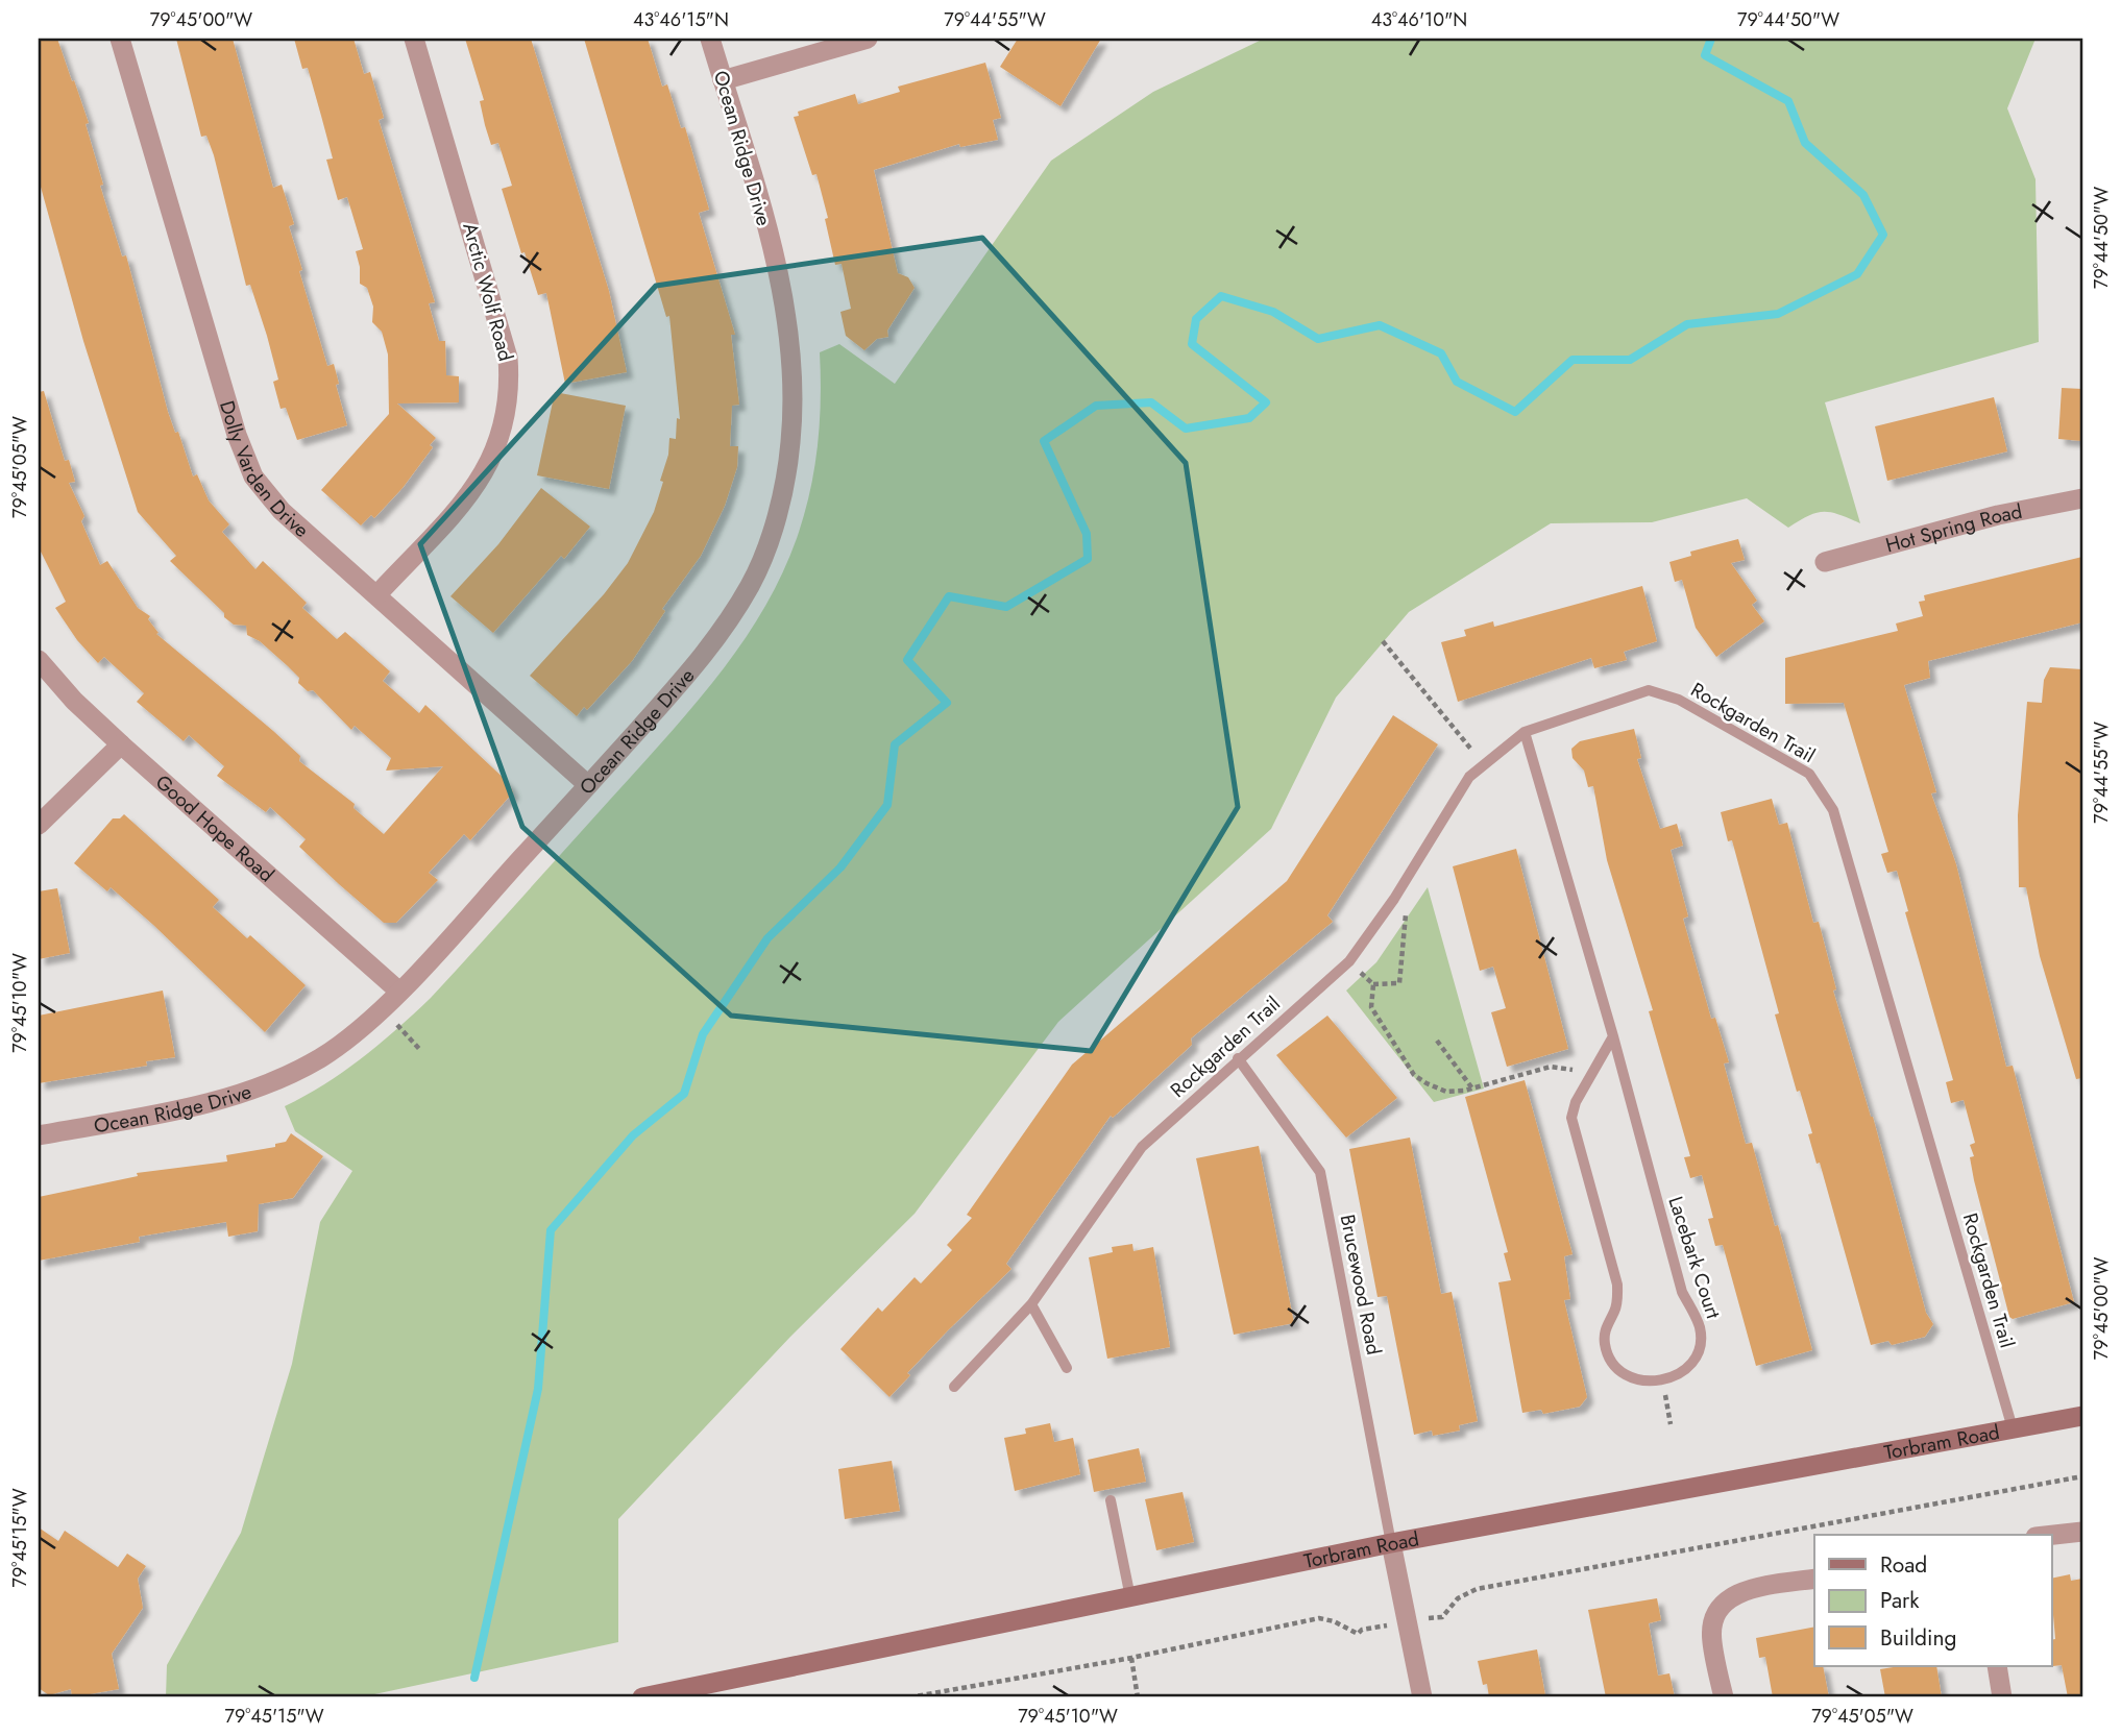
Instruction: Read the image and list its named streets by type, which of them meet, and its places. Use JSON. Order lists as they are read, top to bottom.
{
  "streets": {
    "main road": ["Torbram Road"],
    "street": [
      "Ocean Ridge Drive",
      "Arctic Wolf Road",
      "Dolly Varden Drive",
      "Hot Spring Road",
      "Good Hope Road"
    ],
    "lane": ["Rockgarden Trail", "Lacebark Court", "Brucewood Road"]
  },
  "crossings": [
    ["Ocean Ridge Drive", "Dolly Varden Drive"],
    ["Ocean Ridge Drive", "Good Hope Road"],
    ["Arctic Wolf Road", "Dolly Varden Drive"],
    ["Rockgarden Trail", "Lacebark Court"],
    ["Rockgarden Trail", "Brucewood Road"],
    ["Rockgarden Trail", "Torbram Road"],
    ["Brucewood Road", "Torbram Road"]
  ],
  "legend": ["Road", "Park", "Building"],
  "coordinates": [
    "79°45'00\"W",
    "43°46'15\"N",
    "79°44'55\"W",
    "43°46'10\"N",
    "79°44'50\"W",
    "79°45'05\"W",
    "79°45'10\"W",
    "79°45'15\"W"
  ]
}
